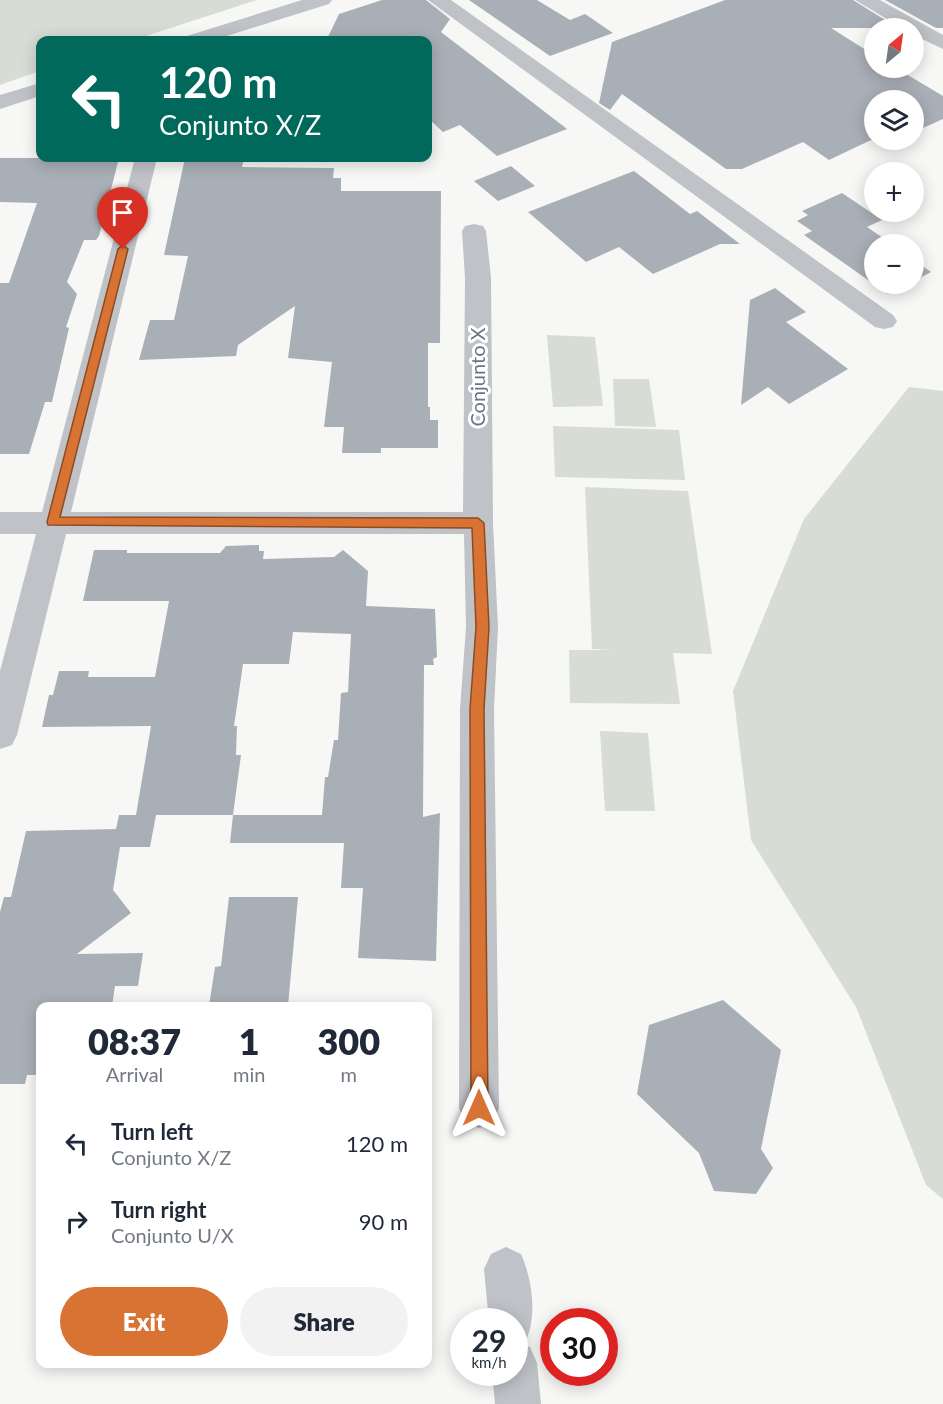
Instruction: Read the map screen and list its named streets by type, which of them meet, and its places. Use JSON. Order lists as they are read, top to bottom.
{
  "streets": {
    "street": ["Conjunto X"]
  },
  "north": "top right",
  "page": {
    "map_buttons": ["+", "−"],
    "turn": ["120 m", "Conjunto X/Z"],
    "eta": [
      "08:37",
      "Arrival",
      "1",
      "min",
      "300",
      "m"
    ],
    "list": [
      {
        "name": "Turn left",
        "note": "Conjunto X/Z",
        "value": "120 m"
      },
      {
        "name": "Turn right",
        "note": "Conjunto U/X",
        "value": "90 m"
      }
    ],
    "buttons": ["Exit", "Share"],
    "speed": "29 km/h",
    "limit": "30"
  }
}
